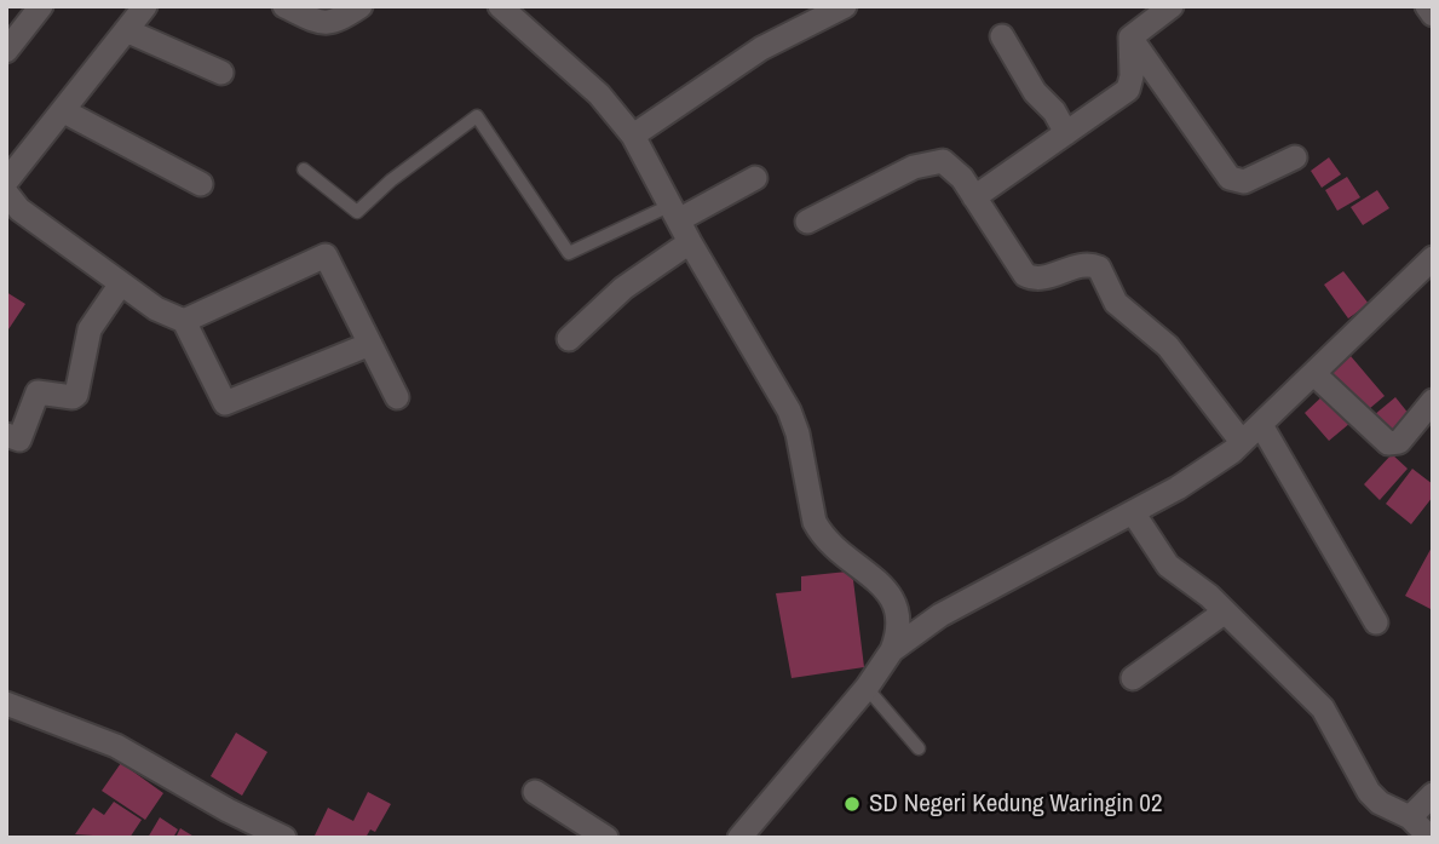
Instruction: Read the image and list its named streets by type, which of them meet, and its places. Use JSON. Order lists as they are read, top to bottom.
{
  "places": ["SD Negeri Kedung Waringin 02"]
}
